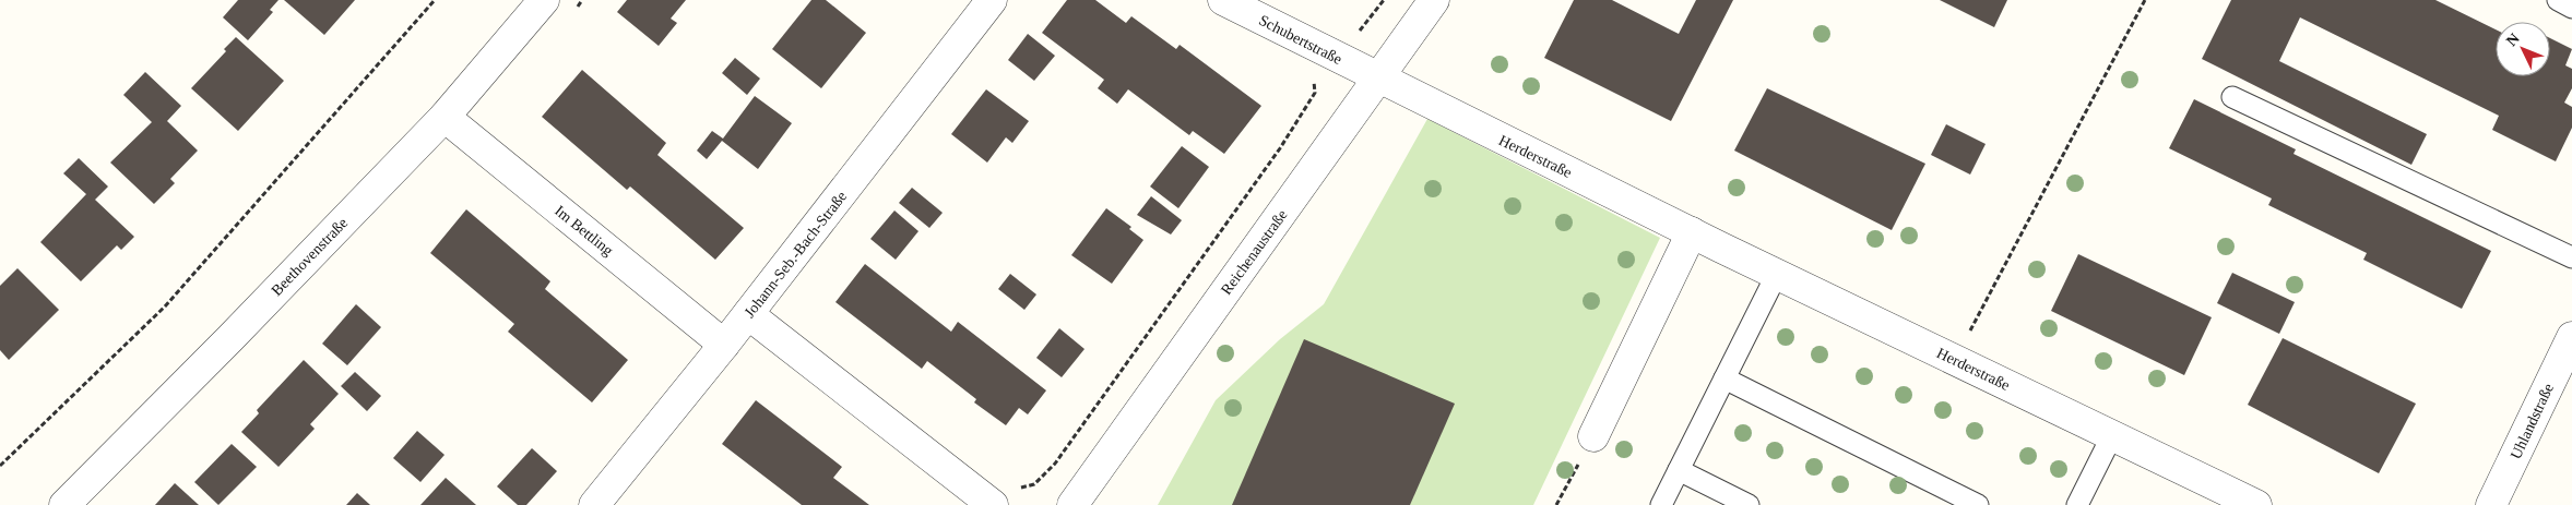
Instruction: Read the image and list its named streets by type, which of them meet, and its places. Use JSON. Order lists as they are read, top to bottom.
{
  "streets": {
    "street": [
      "Schubertstraße",
      "Herderstraße",
      "Im Bettling",
      "Reichenaustraße",
      "Johann-Seb.-Bach-Straße",
      "Beethovenstraße",
      "Uhlandstraße"
    ]
  },
  "crossings": [
    ["Schubertstraße", "Herderstraße"],
    ["Schubertstraße", "Reichenaustraße"],
    ["Herderstraße", "Reichenaustraße"],
    ["Im Bettling", "Johann-Seb.-Bach-Straße"],
    ["Im Bettling", "Beethovenstraße"]
  ],
  "north": "top left"
}
